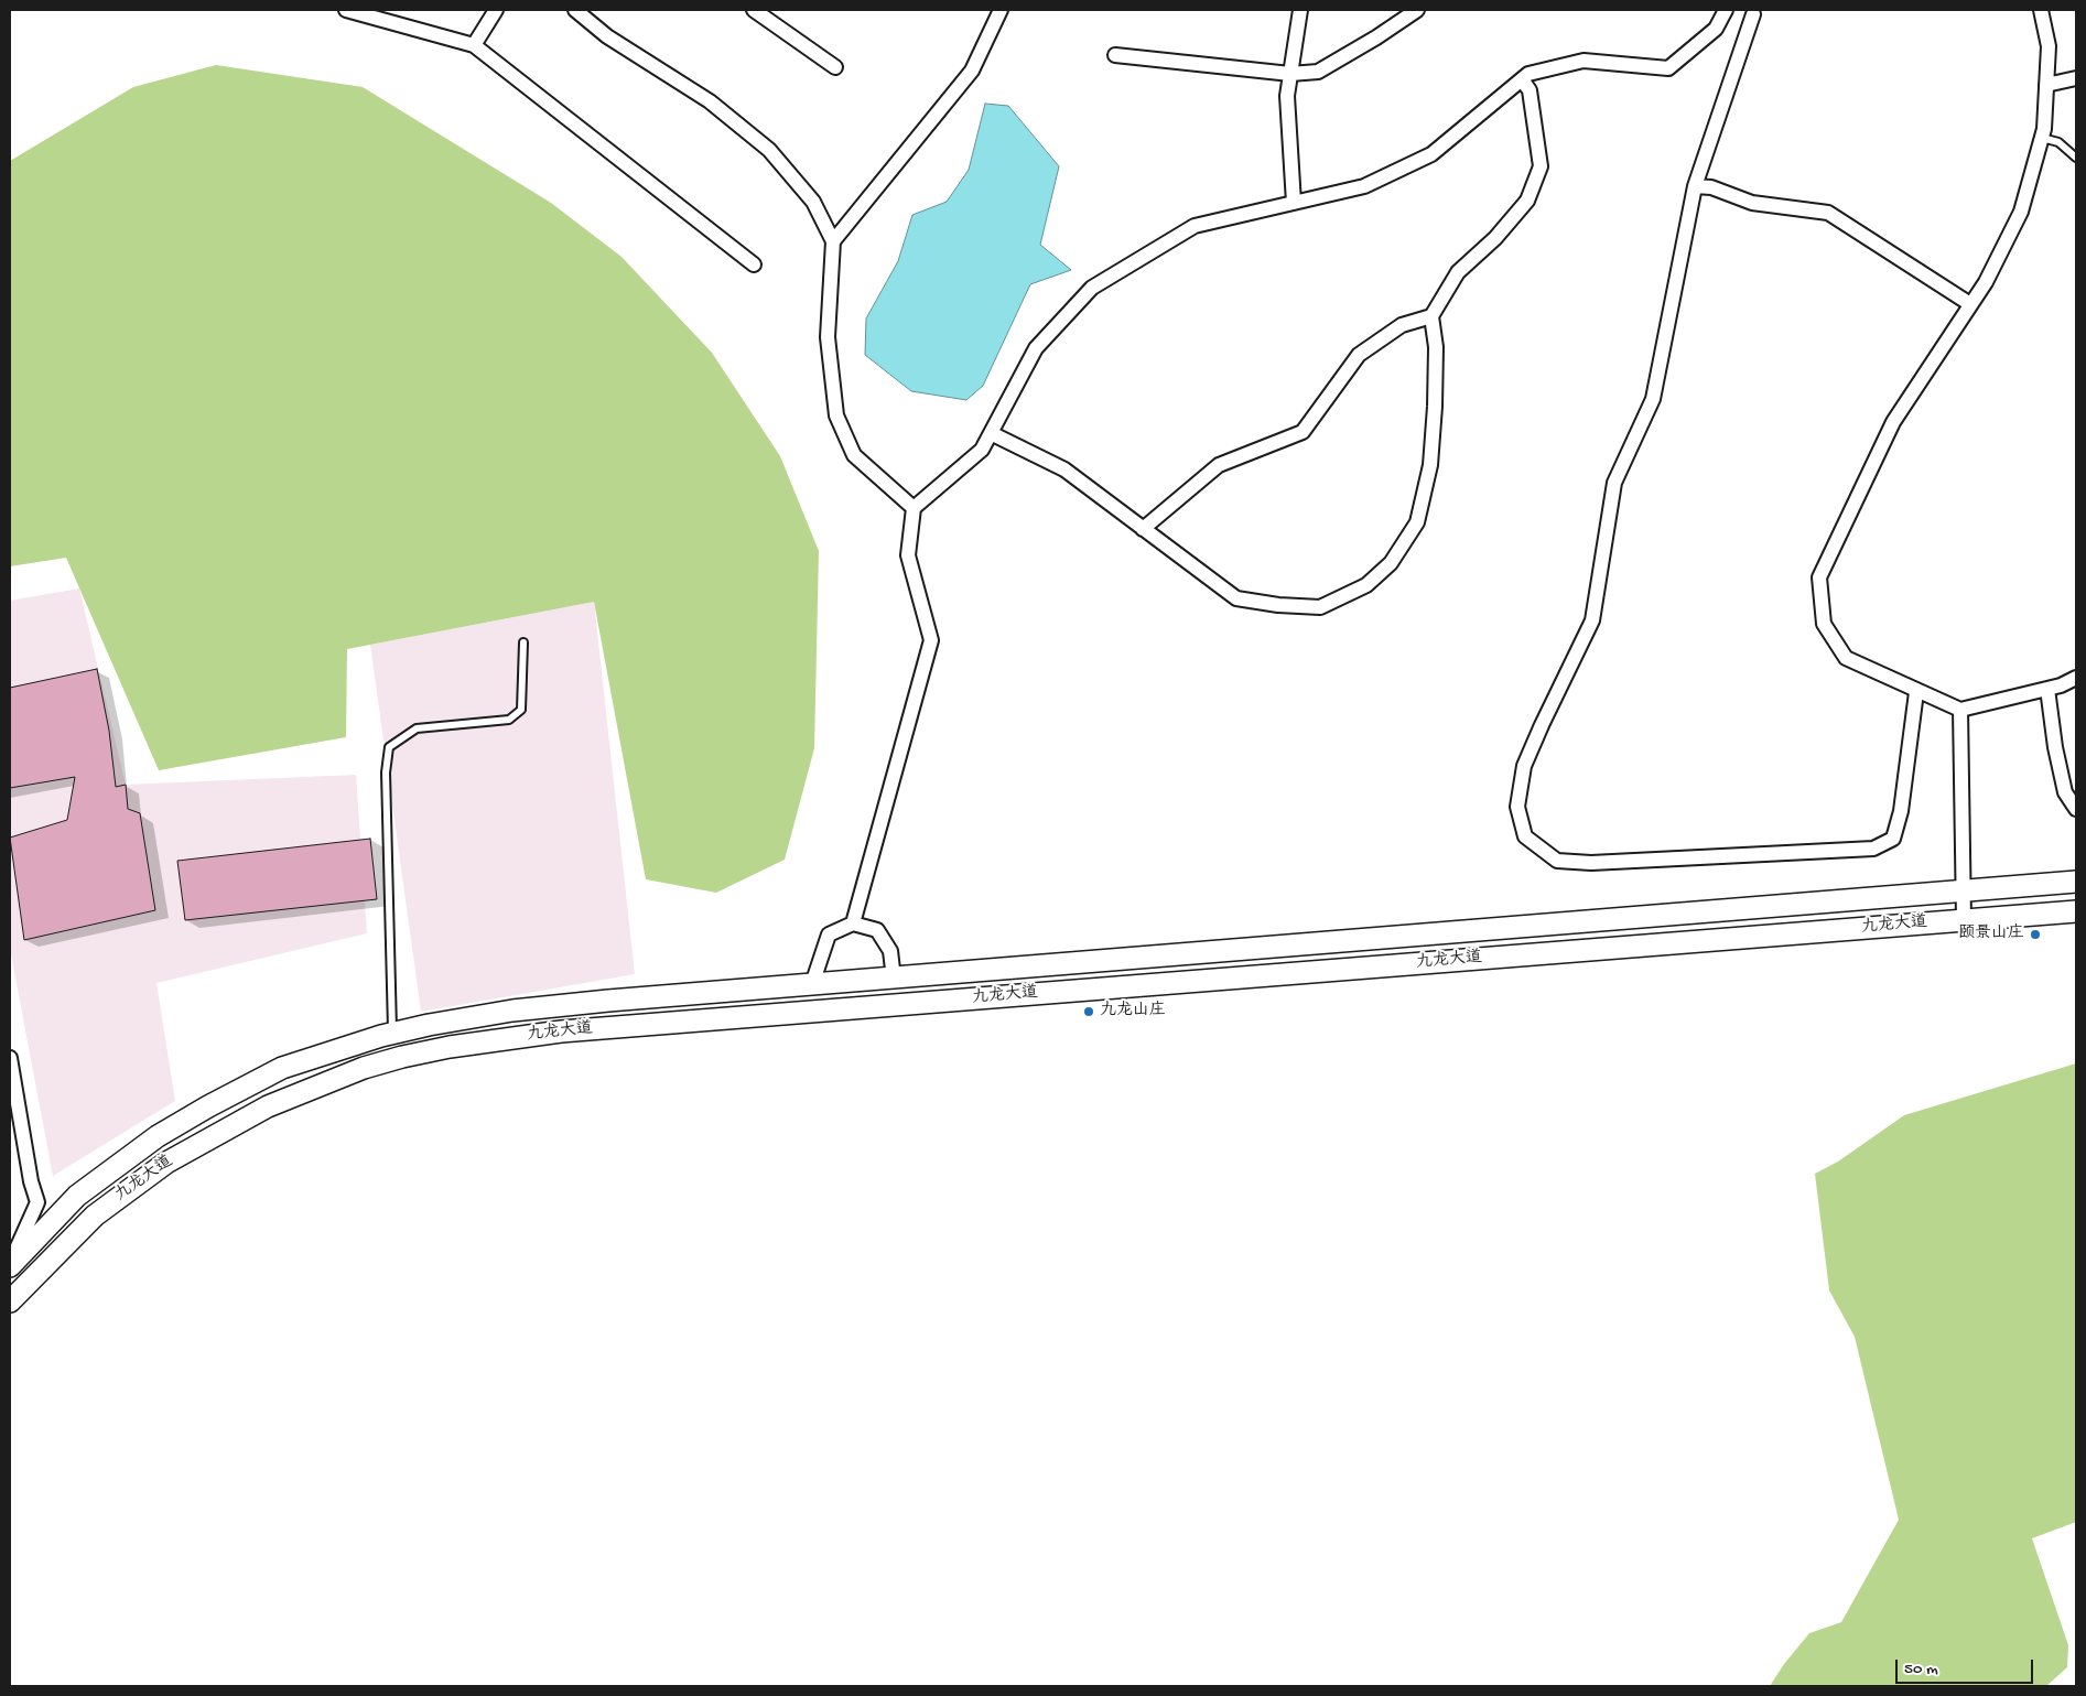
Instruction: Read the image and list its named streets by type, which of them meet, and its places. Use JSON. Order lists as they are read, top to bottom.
{
  "streets": {
    "main road": ["九龙大道"]
  },
  "places": ["颐景山庄", "九龙山庄"],
  "scale_bar": "50 m"
}
